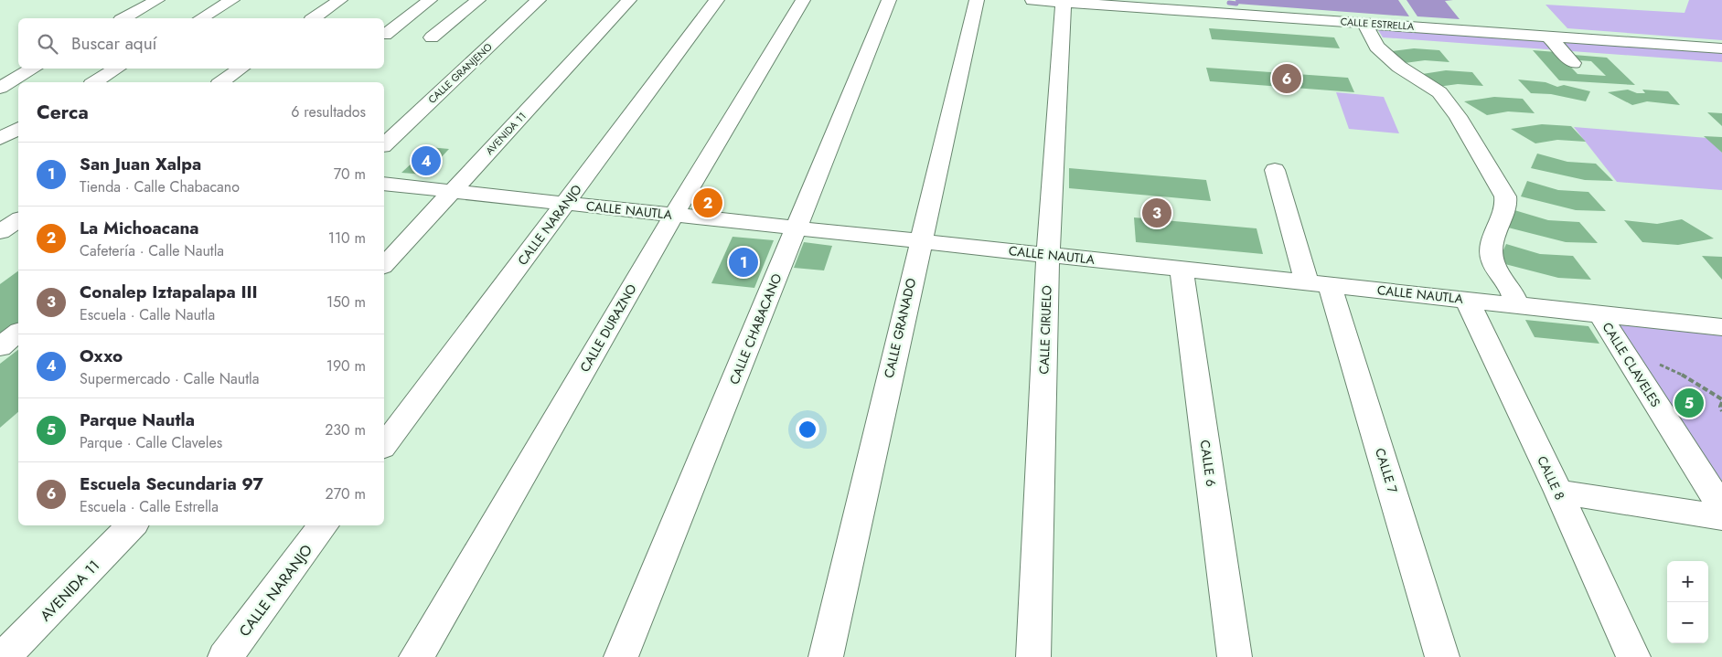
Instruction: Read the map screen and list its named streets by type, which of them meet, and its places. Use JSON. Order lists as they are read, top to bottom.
{
  "streets": {
    "street": [
      "CALLE ESTRELLA",
      "CALLE GRANJENO",
      "AVENIDA 11",
      "CALLE NAUTLA",
      "CALLE NARANJO",
      "CALLE DURAZNO",
      "CALLE GRANADO",
      "CALLE CHABACANO",
      "CALLE CIRUELO",
      "CALLE CLAVELES",
      "CALLE 6",
      "CALLE 7",
      "CALLE 8"
    ]
  },
  "crossings": [
    ["CALLE ESTRELLA", "CALLE CIRUELO"],
    ["AVENIDA 11", "CALLE NAUTLA"],
    ["CALLE NAUTLA", "CALLE NARANJO"],
    ["CALLE NAUTLA", "CALLE DURAZNO"],
    ["CALLE NAUTLA", "CALLE GRANADO"],
    ["CALLE NAUTLA", "CALLE CHABACANO"],
    ["CALLE NAUTLA", "CALLE CIRUELO"],
    ["CALLE NAUTLA", "CALLE CLAVELES"],
    ["CALLE NAUTLA", "CALLE 6"],
    ["CALLE NAUTLA", "CALLE 7"],
    ["CALLE NAUTLA", "CALLE 8"]
  ],
  "page": {
    "search": "Buscar aquí",
    "pins": [
      "6",
      "4",
      "2",
      "3",
      "1",
      "5"
    ],
    "heading": ["Cerca", "6 resultados"],
    "list": [
      {
        "mark": "1",
        "name": "San Juan Xalpa",
        "note": "Tienda · Calle Chabacano",
        "value": "70 m"
      },
      {
        "mark": "2",
        "name": "La Michoacana",
        "note": "Cafetería · Calle Nautla",
        "value": "110 m"
      },
      {
        "mark": "3",
        "name": "Conalep Iztapalapa III",
        "note": "Escuela · Calle Nautla",
        "value": "150 m"
      },
      {
        "mark": "4",
        "name": "Oxxo",
        "note": "Supermercado · Calle Nautla",
        "value": "190 m"
      },
      {
        "mark": "5",
        "name": "Parque Nautla",
        "note": "Parque · Calle Claveles",
        "value": "230 m"
      },
      {
        "mark": "6",
        "name": "Escuela Secundaria 97",
        "note": "Escuela · Calle Estrella",
        "value": "270 m"
      }
    ],
    "map_buttons": ["+", "−"]
  }
}
